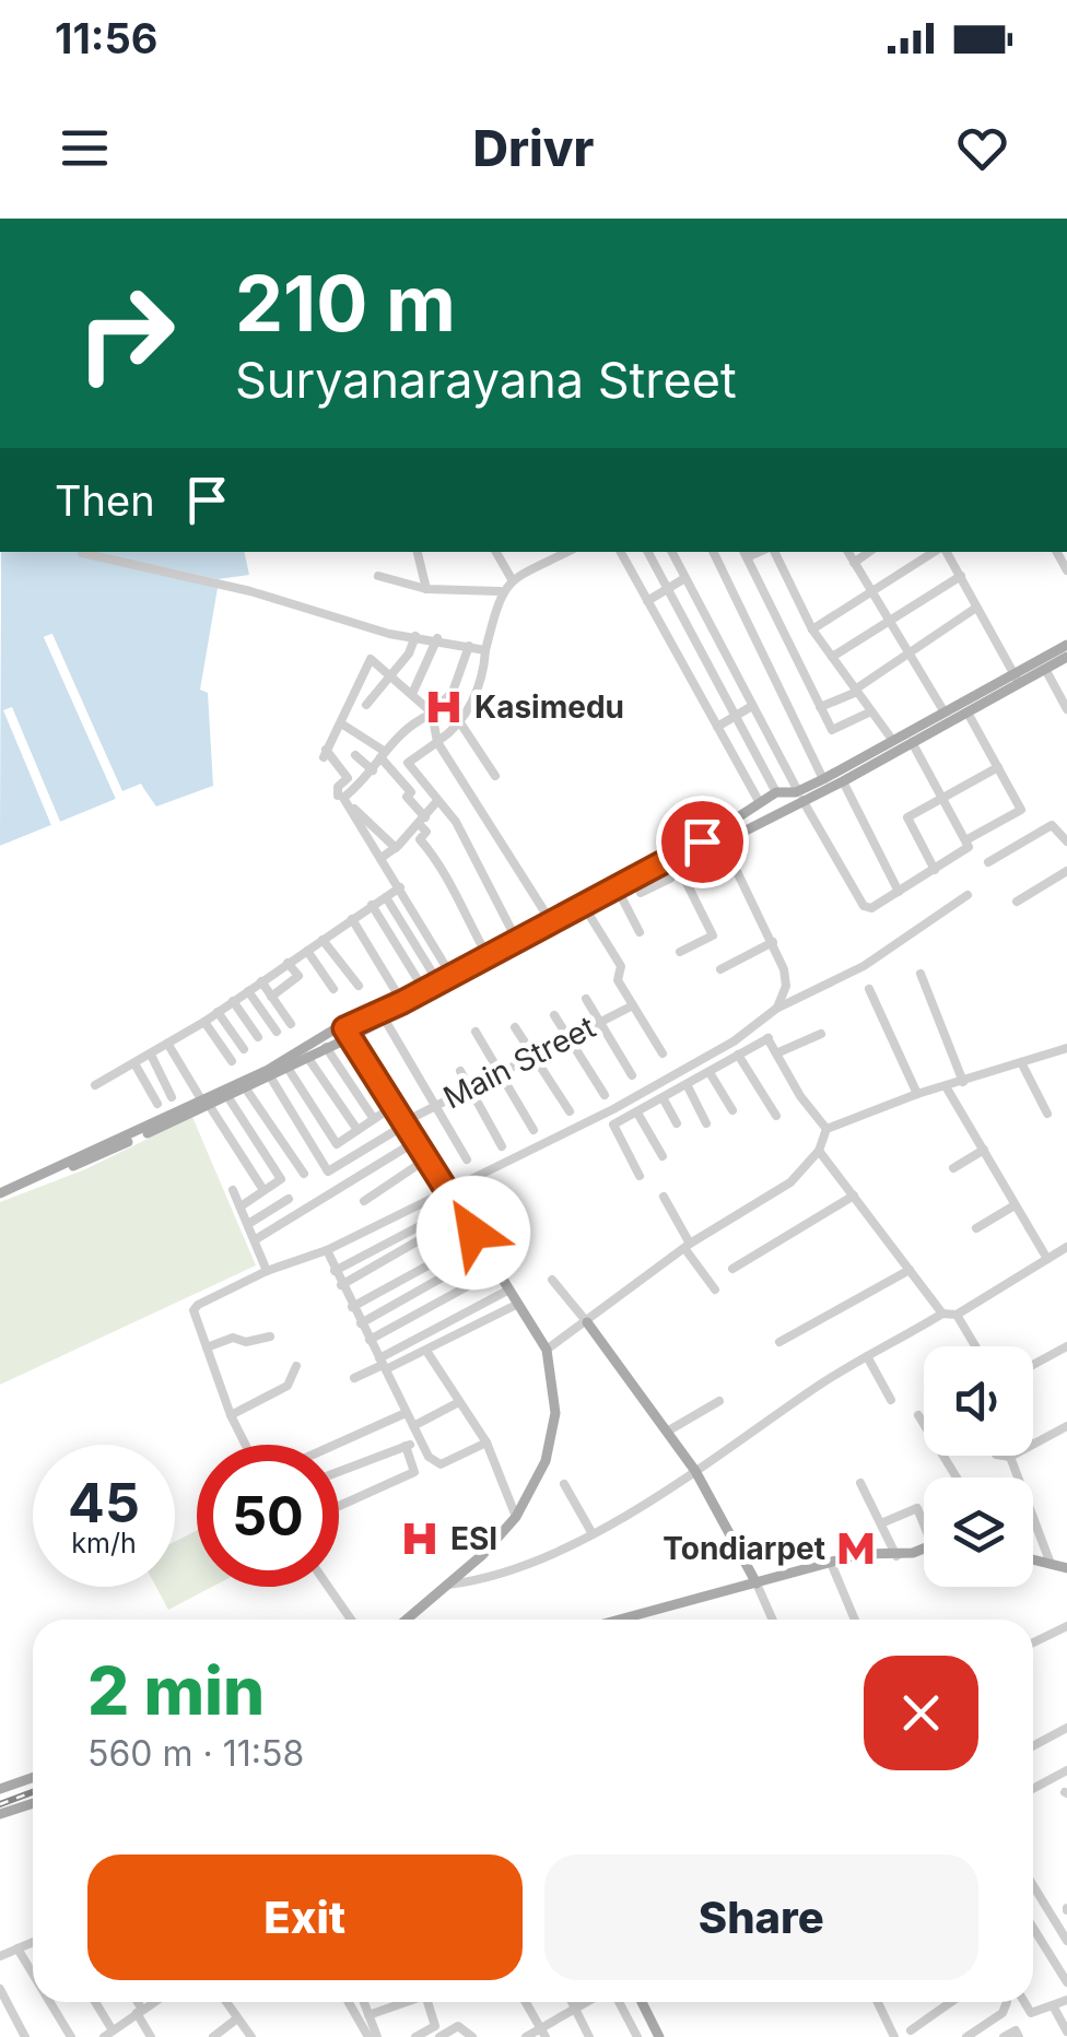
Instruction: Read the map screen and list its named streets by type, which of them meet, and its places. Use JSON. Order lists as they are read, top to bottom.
{
  "streets": {
    "street": ["Main Street"]
  },
  "places": {
    "hospital": ["Kasimedu", "ESI"],
    "metro station": ["Tondiarpet"]
  },
  "page": {
    "status": "11:56",
    "header": "Drivr",
    "turn": ["210 m", "Suryanarayana Street"],
    "then": "Then",
    "speed": "45 km/h",
    "limit": "50",
    "heading": ["2 min", "560 m · 11:58"],
    "buttons": ["Exit", "Share"]
  }
}
